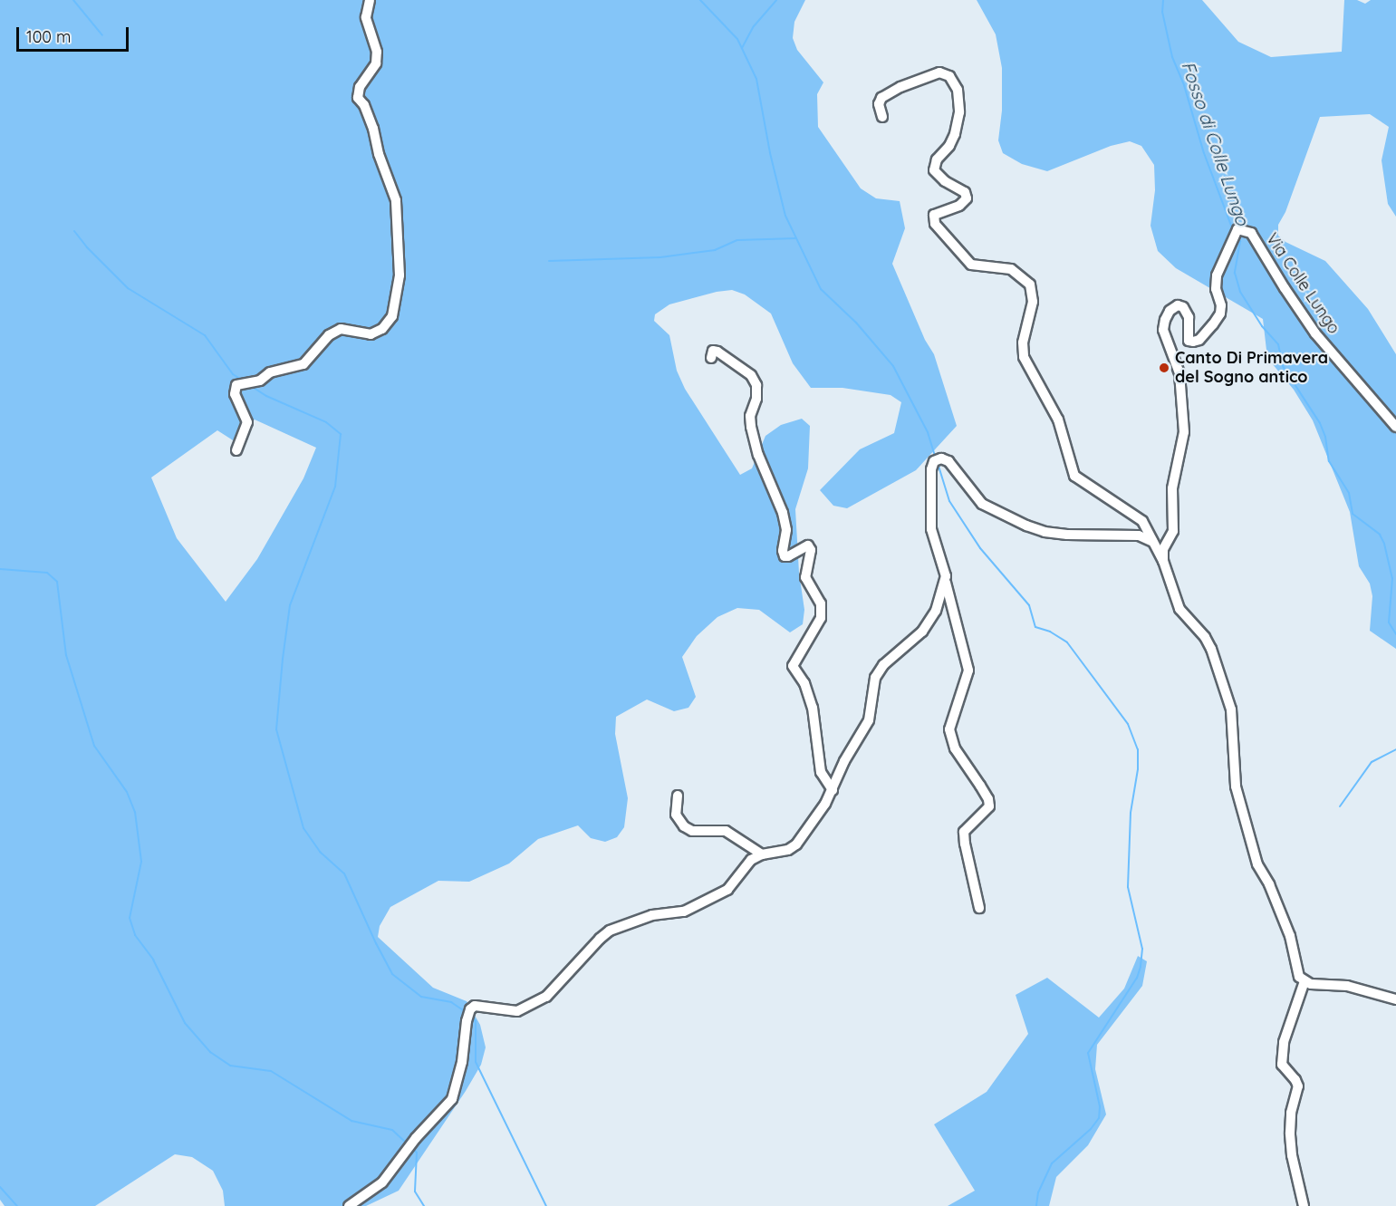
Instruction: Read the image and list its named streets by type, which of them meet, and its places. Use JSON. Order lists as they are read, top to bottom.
{
  "streets": {
    "street": ["Via Colle Lungo"]
  },
  "water": ["Fosso di Colle Lungo"],
  "places": ["Canto Di Primavera del Sogno antico"],
  "scale_bar": "100 m"
}
